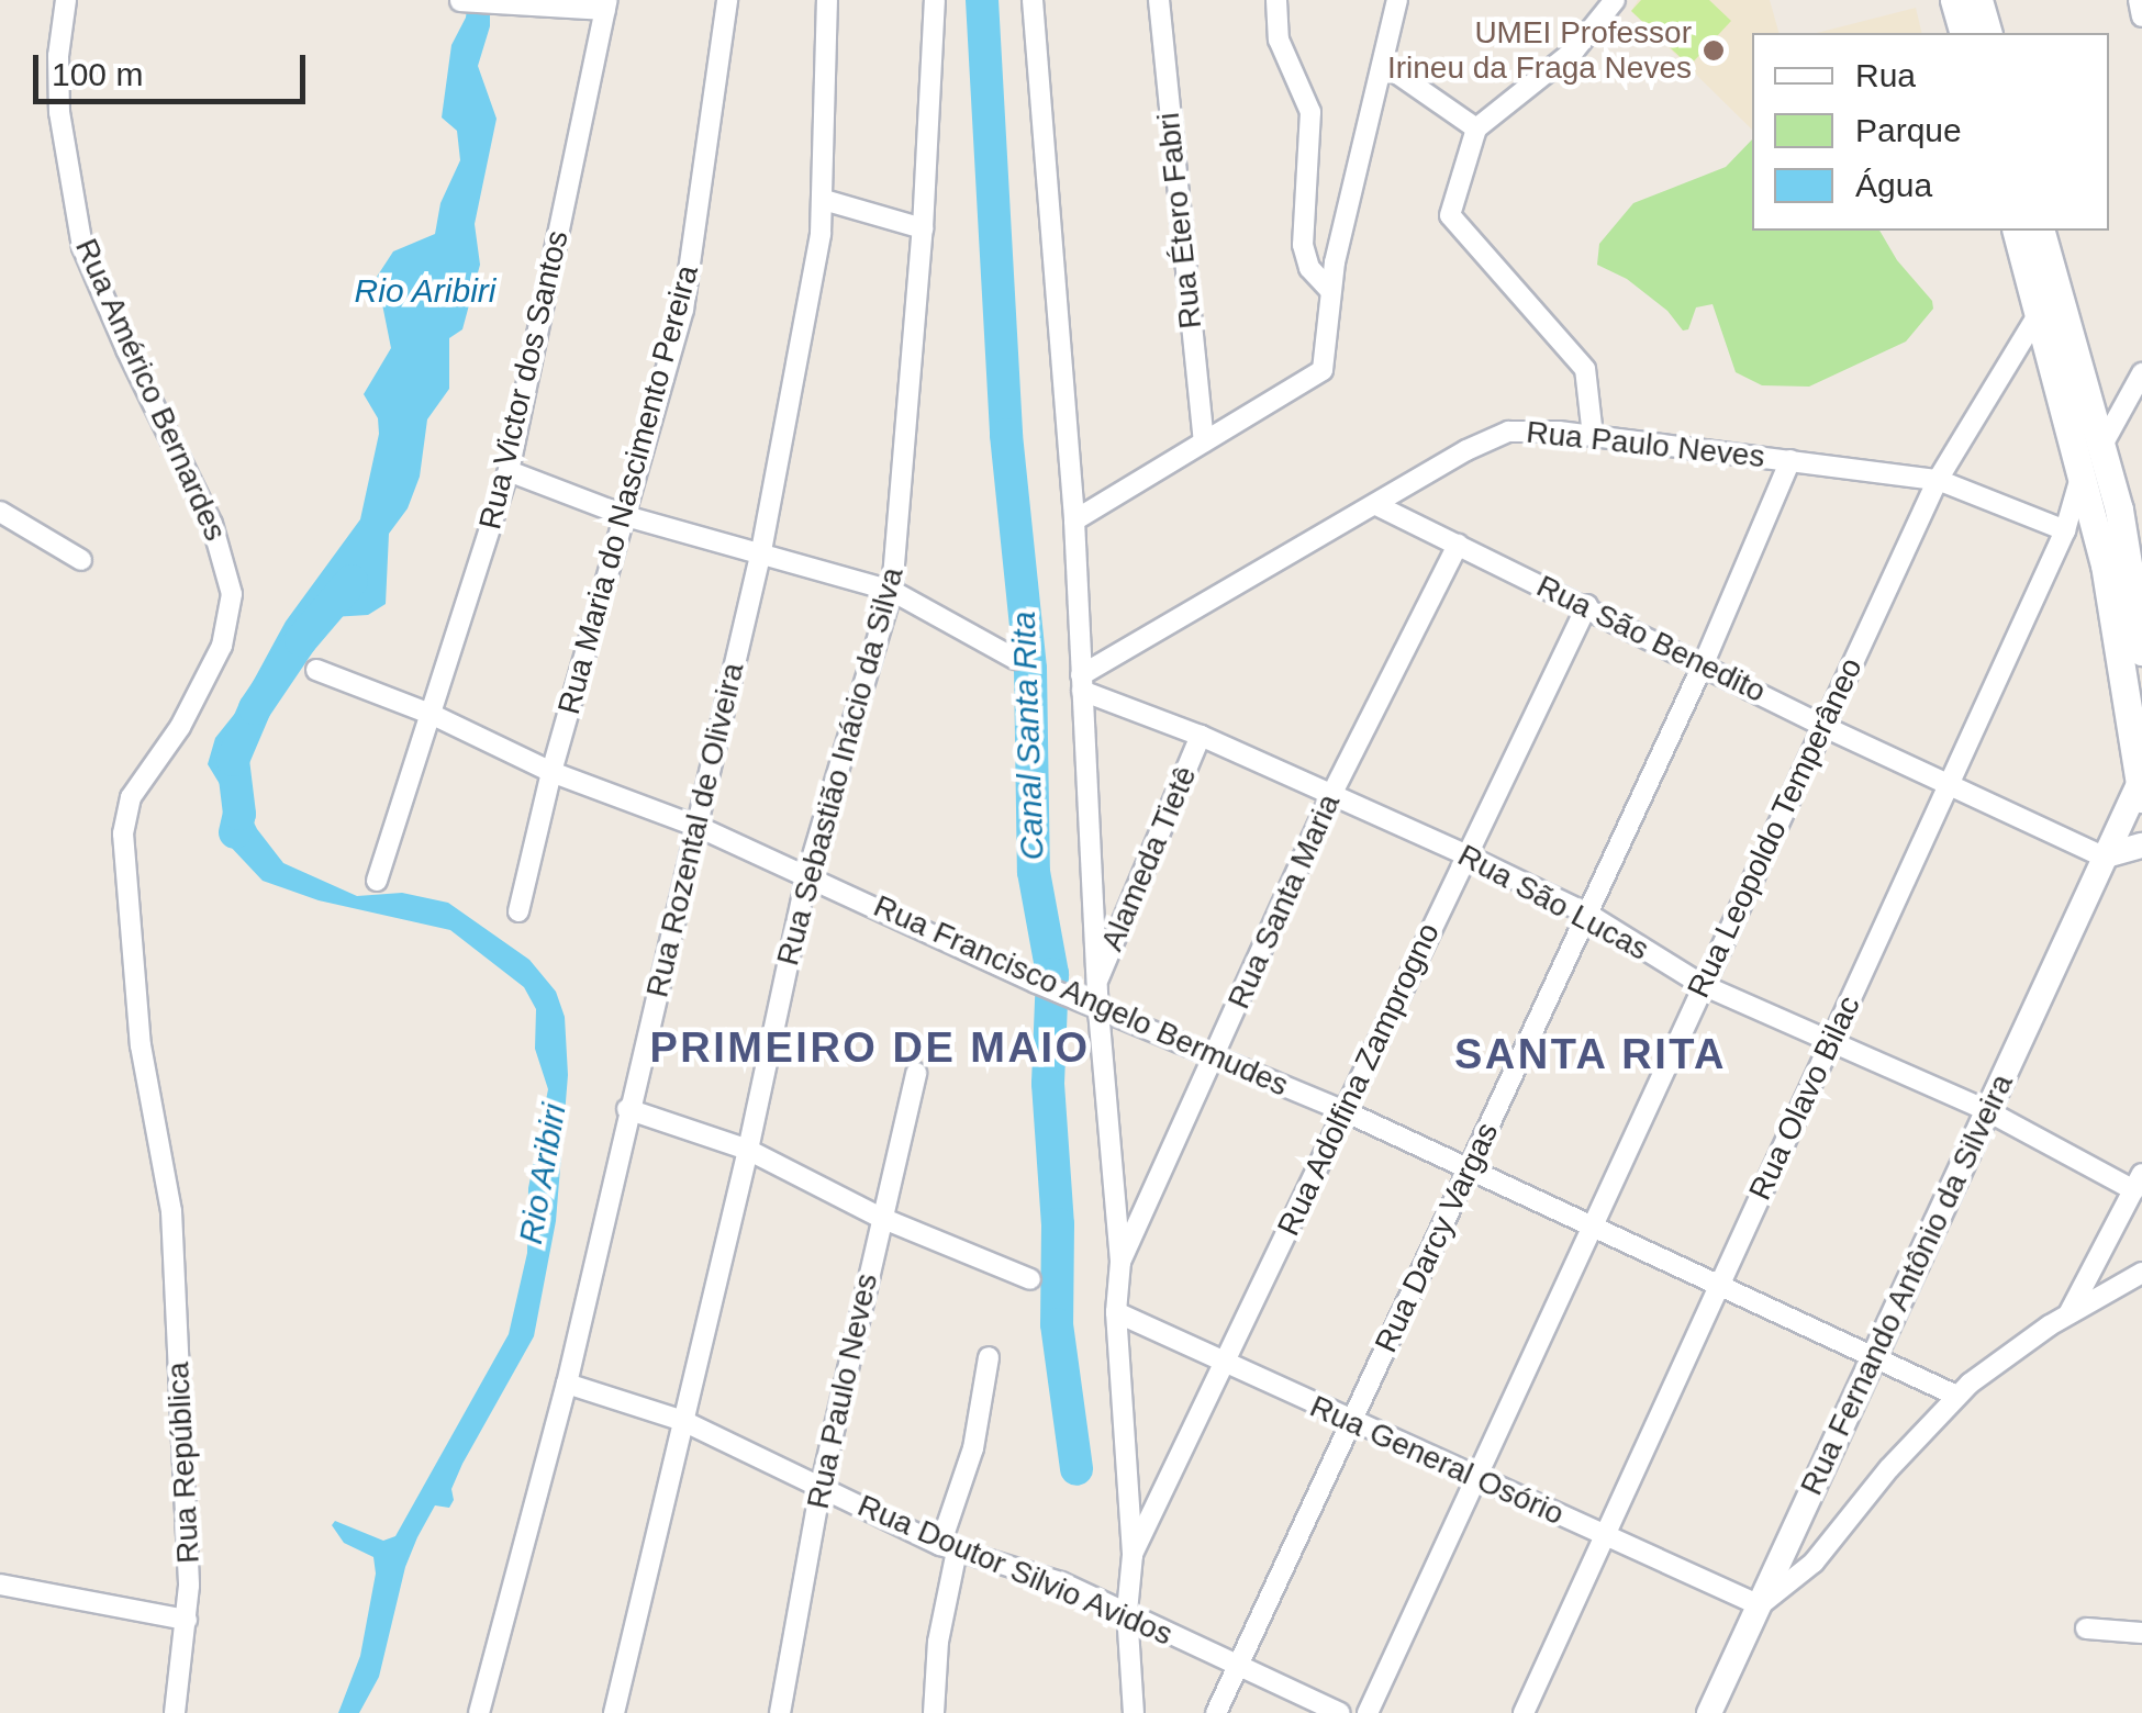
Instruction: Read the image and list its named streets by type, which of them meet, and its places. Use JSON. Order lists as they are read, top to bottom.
{
  "streets": {
    "street": [
      "Rua Étero Fabri",
      "Rua Victor dos Santos",
      "Rua Américo Bernardes",
      "Rua Paulo Neves",
      "Rua Maria do Nascimento Pereira",
      "Rua São Benedito",
      "Rua Sebastião Inácio da Silva",
      "Rua Leopoldo Temperâneo",
      "Rua Rozental de Oliveira",
      "Alameda Tietê",
      "Rua Santa Maria",
      "Rua São Lucas",
      "Rua Francisco Angelo Bermudes",
      "Rua Adolfina Zamprogno",
      "Rua Olavo Bilac",
      "Rua Darcy Vargas",
      "Rua Fernando Antônio da Silveira",
      "Rua General Osório",
      "Rua República",
      "Rua Doutor Silvio Avidos"
    ]
  },
  "crossings": [
    ["Rua Victor dos Santos", "Rua Francisco Angelo Bermudes"],
    ["Rua Américo Bernardes", "Rua República"],
    ["Rua Paulo Neves", "Rua São Benedito"],
    ["Rua Paulo Neves", "Rua Leopoldo Temperâneo"],
    ["Rua Paulo Neves", "Rua São Lucas"],
    ["Rua Paulo Neves", "Rua Olavo Bilac"],
    ["Rua Paulo Neves", "Rua Darcy Vargas"],
    ["Rua Paulo Neves", "Rua Doutor Silvio Avidos"],
    ["Rua Maria do Nascimento Pereira", "Rua Francisco Angelo Bermudes"],
    ["Rua São Benedito", "Rua Leopoldo Temperâneo"],
    ["Rua São Benedito", "Rua Santa Maria"],
    ["Rua São Benedito", "Rua Adolfina Zamprogno"],
    ["Rua São Benedito", "Rua Olavo Bilac"],
    ["Rua São Benedito", "Rua Darcy Vargas"],
    ["Rua São Benedito", "Rua Fernando Antônio da Silveira"],
    ["Rua Sebastião Inácio da Silva", "Rua Francisco Angelo Bermudes"],
    ["Rua Sebastião Inácio da Silva", "Rua Doutor Silvio Avidos"],
    ["Rua Leopoldo Temperâneo", "Rua São Lucas"],
    ["Rua Leopoldo Temperâneo", "Rua Francisco Angelo Bermudes"],
    ["Rua Leopoldo Temperâneo", "Rua General Osório"],
    ["Rua Rozental de Oliveira", "Rua Francisco Angelo Bermudes"],
    ["Rua Rozental de Oliveira", "Rua Doutor Silvio Avidos"],
    ["Alameda Tietê", "Rua São Lucas"],
    ["Rua Santa Maria", "Rua São Lucas"],
    ["Rua Santa Maria", "Rua Francisco Angelo Bermudes"],
    ["Rua São Lucas", "Rua Adolfina Zamprogno"],
    ["Rua São Lucas", "Rua Olavo Bilac"],
    ["Rua São Lucas", "Rua Darcy Vargas"],
    ["Rua São Lucas", "Rua Fernando Antônio da Silveira"],
    ["Rua Francisco Angelo Bermudes", "Rua Adolfina Zamprogno"],
    ["Rua Francisco Angelo Bermudes", "Rua Olavo Bilac"],
    ["Rua Francisco Angelo Bermudes", "Rua Darcy Vargas"],
    ["Rua Francisco Angelo Bermudes", "Rua Fernando Antônio da Silveira"],
    ["Rua Adolfina Zamprogno", "Rua General Osório"],
    ["Rua Olavo Bilac", "Rua General Osório"],
    ["Rua Darcy Vargas", "Rua General Osório"],
    ["Rua Darcy Vargas", "Rua Doutor Silvio Avidos"],
    ["Rua Fernando Antônio da Silveira", "Rua General Osório"]
  ],
  "districts": ["PRIMEIRO DE MAIO", "SANTA RITA"],
  "water": ["Rio Aribiri", "Canal Santa Rita"],
  "places": ["UMEI Professor Irineu da Fraga Neves"],
  "legend": ["Rua", "Parque", "Água"],
  "scale_bar": "100 m"
}
